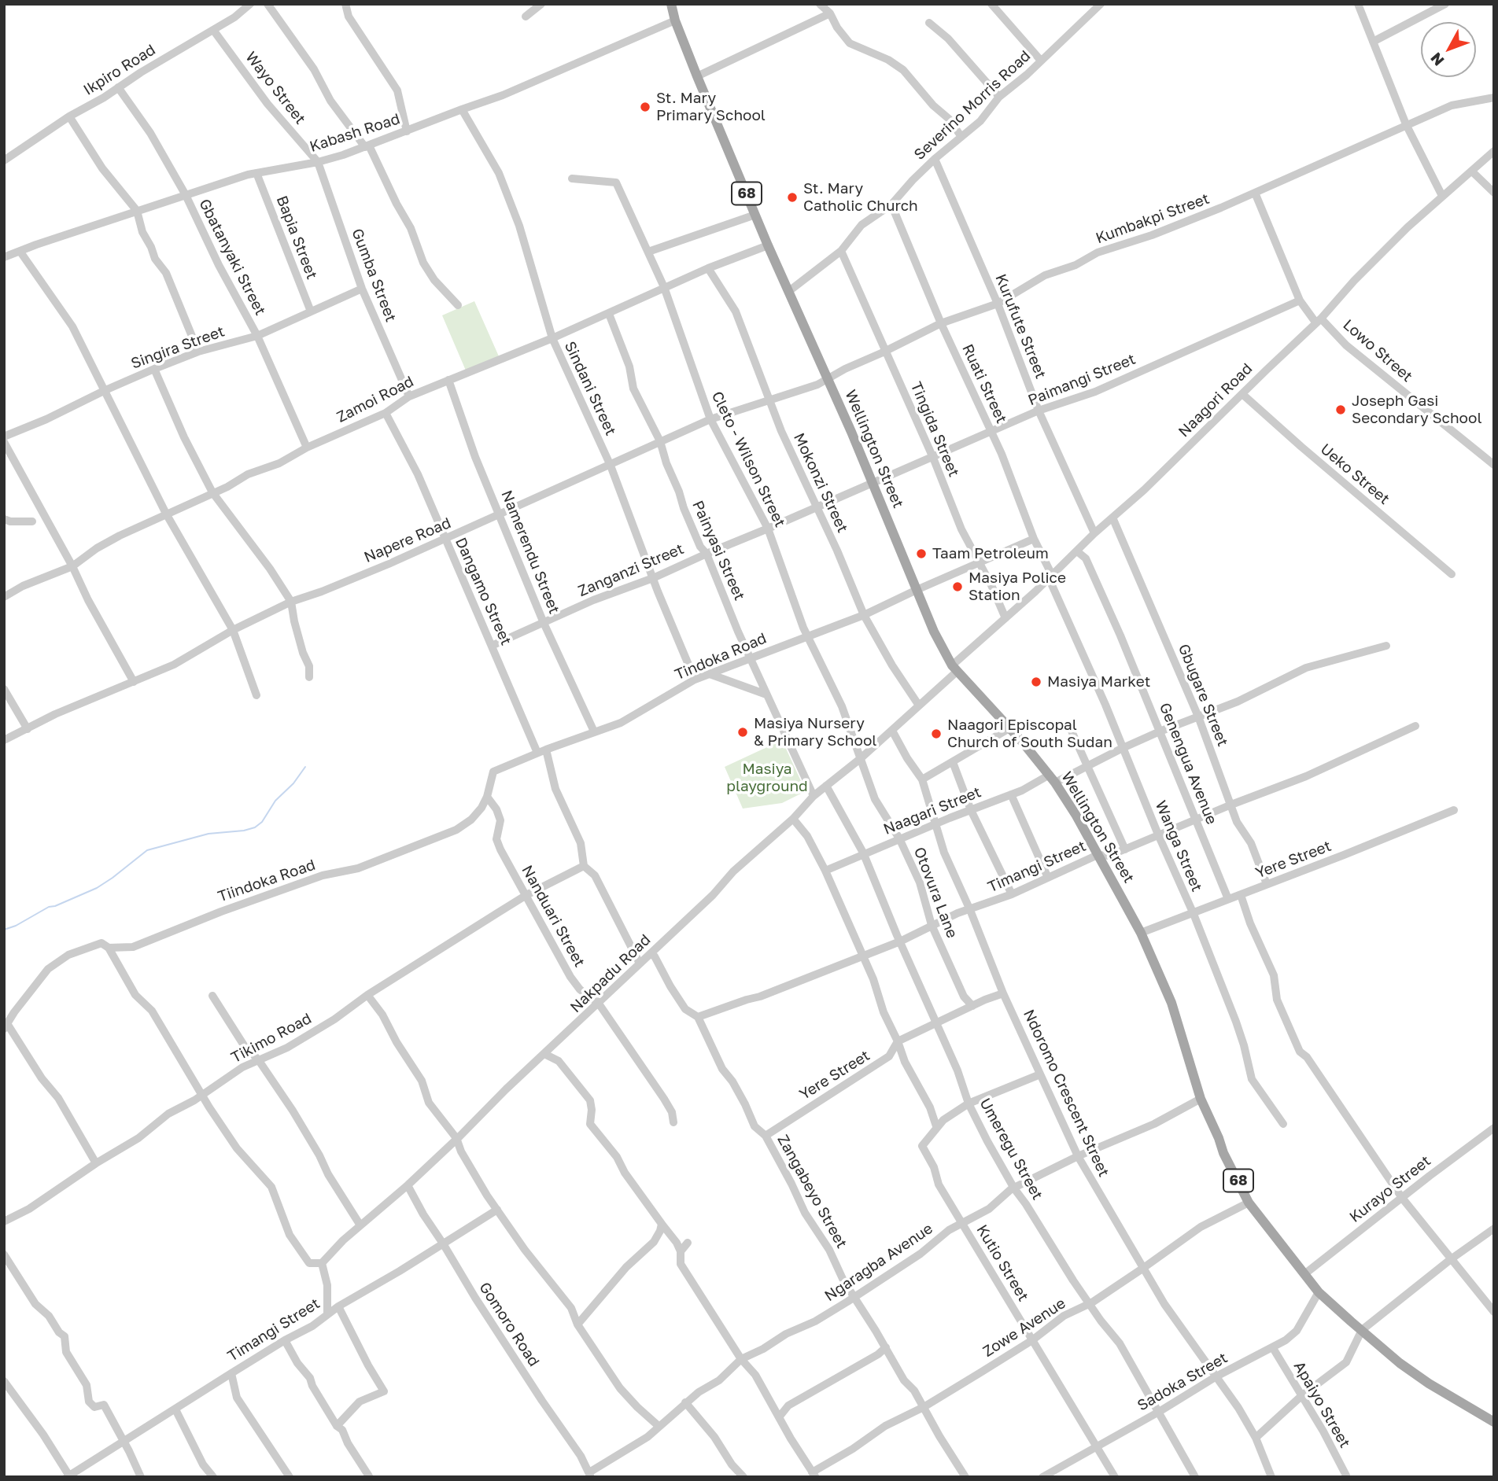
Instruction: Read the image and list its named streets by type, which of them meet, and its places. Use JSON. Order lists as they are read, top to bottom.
{
  "streets": {
    "main road": ["68", "Wellington Street"],
    "street": [
      "Ikpiro Road",
      "Wayo Street",
      "Severino Morris Road",
      "Kabash Road",
      "Kumbakpi Street",
      "Bapia Street",
      "Gbatanyaki Street",
      "Gumba Street",
      "Kurufute Street",
      "Singira Street",
      "Lowo Street",
      "Paimangi Street",
      "Ruati Street",
      "Sindani Street",
      "Zamoi Road",
      "Naagori Road",
      "Tingida Street",
      "Cleto - Wilson Street",
      "Ueko Street",
      "Mokonzi Street",
      "Napere Road",
      "Painyasi Street",
      "Namerendu Street",
      "Zanganzi Street",
      "Dangamo Street",
      "Tindoka Road",
      "Gbugare Street",
      "Genengua Avenue",
      "Naagari Street",
      "Wanga Street",
      "Yere Street",
      "Timangi Street",
      "Tiindoka Road",
      "Otovura Lane",
      "Nanduari Street",
      "Nakpadu Road",
      "Tikimo Road",
      "Ndoromo Crescent Street",
      "Umeregu Street",
      "Kurayo Street",
      "Zangabeyo Street",
      "Ngaragba Avenue",
      "Kutio Street",
      "Gomoro Road",
      "Zowe Avenue",
      "Sadoka Street",
      "Apaiyo Street"
    ]
  },
  "crossings": [
    ["Ikpiro Road", "Wayo Street"],
    ["Ikpiro Road", "Gbatanyaki Street"],
    ["Wayo Street", "Kabash Road"],
    ["Wayo Street", "Gumba Street"],
    ["Severino Morris Road", "Kurufute Street"],
    ["Severino Morris Road", "Ruati Street"],
    ["Severino Morris Road", "Tingida Street"],
    ["Severino Morris Road", "Wellington Street"],
    ["Kabash Road", "Bapia Street"],
    ["Kabash Road", "Gbatanyaki Street"],
    ["Kabash Road", "Gumba Street"],
    ["Kabash Road", "Sindani Street"],
    ["Kabash Road", "Wellington Street"],
    ["Kumbakpi Street", "Kurufute Street"],
    ["Kumbakpi Street", "Lowo Street"],
    ["Kumbakpi Street", "Ruati Street"],
    ["Kumbakpi Street", "Tingida Street"],
    ["Kumbakpi Street", "Wellington Street"],
    ["Kumbakpi Street", "Napere Road"],
    ["Bapia Street", "Singira Street"],
    ["Gbatanyaki Street", "Singira Street"],
    ["Gbatanyaki Street", "Zamoi Road"],
    ["Gumba Street", "Singira Street"],
    ["Gumba Street", "Zamoi Road"],
    ["Kurufute Street", "Paimangi Street"],
    ["Kurufute Street", "Naagori Road"],
    ["Lowo Street", "Paimangi Street"],
    ["Lowo Street", "Naagori Road"],
    ["Paimangi Street", "Ruati Street"],
    ["Paimangi Street", "Tingida Street"],
    ["Paimangi Street", "Wellington Street"],
    ["Paimangi Street", "Zanganzi Street"],
    ["Ruati Street", "Naagori Road"],
    ["Ruati Street", "Tindoka Road"],
    ["Ruati Street", "Wanga Street"],
    ["Sindani Street", "Zamoi Road"],
    ["Sindani Street", "Napere Road"],
    ["Sindani Street", "Zanganzi Street"],
    ["Sindani Street", "Tindoka Road"],
    ["Zamoi Road", "Wellington Street"],
    ["Zamoi Road", "Cleto - Wilson Street"],
    ["Zamoi Road", "Mokonzi Street"],
    ["Zamoi Road", "Painyasi Street"],
    ["Zamoi Road", "Namerendu Street"],
    ["Zamoi Road", "Dangamo Street"],
    ["Naagori Road", "Tingida Street"],
    ["Naagori Road", "Wellington Street"],
    ["Naagori Road", "Ueko Street"],
    ["Naagori Road", "Gbugare Street"],
    ["Naagori Road", "Genengua Avenue"],
    ["Naagori Road", "Wanga Street"],
    ["Naagori Road", "Nakpadu Road"],
    ["Tingida Street", "Tindoka Road"],
    ["Wellington Street", "Napere Road"],
    ["Wellington Street", "Zanganzi Street"],
    ["Wellington Street", "Tindoka Road"],
    ["Wellington Street", "Naagari Street"],
    ["Wellington Street", "Yere Street"],
    ["Wellington Street", "Timangi Street"],
    ["Wellington Street", "Nakpadu Road"],
    ["Wellington Street", "Kurayo Street"],
    ["Wellington Street", "Ngaragba Avenue"],
    ["Wellington Street", "Zowe Avenue"],
    ["Wellington Street", "Sadoka Street"],
    ["Cleto - Wilson Street", "Napere Road"],
    ["Cleto - Wilson Street", "Zanganzi Street"],
    ["Cleto - Wilson Street", "Tindoka Road"],
    ["Cleto - Wilson Street", "Otovura Lane"],
    ["Cleto - Wilson Street", "Nakpadu Road"],
    ["Mokonzi Street", "Napere Road"],
    ["Mokonzi Street", "Zanganzi Street"],
    ["Mokonzi Street", "Tindoka Road"],
    ["Mokonzi Street", "Nakpadu Road"],
    ["Napere Road", "Painyasi Street"],
    ["Napere Road", "Namerendu Street"],
    ["Napere Road", "Dangamo Street"],
    ["Painyasi Street", "Zanganzi Street"],
    ["Painyasi Street", "Tindoka Road"],
    ["Painyasi Street", "Nakpadu Road"],
    ["Namerendu Street", "Zanganzi Street"],
    ["Namerendu Street", "Tindoka Road"],
    ["Zanganzi Street", "Dangamo Street"],
    ["Dangamo Street", "Tindoka Road"],
    ["Dangamo Street", "Tiindoka Road"],
    ["Dangamo Street", "Tikimo Road"],
    ["Tindoka Road", "Tiindoka Road"],
    ["Gbugare Street", "Naagari Street"],
    ["Gbugare Street", "Yere Street"],
    ["Gbugare Street", "Timangi Street"],
    ["Genengua Avenue", "Naagari Street"],
    ["Genengua Avenue", "Yere Street"],
    ["Genengua Avenue", "Timangi Street"],
    ["Naagari Street", "Wanga Street"],
    ["Naagari Street", "Otovura Lane"],
    ["Naagari Street", "Ndoromo Crescent Street"],
    ["Naagari Street", "Umeregu Street"],
    ["Wanga Street", "Yere Street"],
    ["Wanga Street", "Timangi Street"],
    ["Yere Street", "Otovura Lane"],
    ["Yere Street", "Ndoromo Crescent Street"],
    ["Yere Street", "Umeregu Street"],
    ["Yere Street", "Zangabeyo Street"],
    ["Timangi Street", "Otovura Lane"],
    ["Timangi Street", "Ndoromo Crescent Street"],
    ["Timangi Street", "Umeregu Street"],
    ["Timangi Street", "Zangabeyo Street"],
    ["Timangi Street", "Gomoro Road"],
    ["Tiindoka Road", "Nanduari Street"],
    ["Otovura Lane", "Nakpadu Road"],
    ["Nanduari Street", "Nakpadu Road"],
    ["Nanduari Street", "Tikimo Road"],
    ["Nakpadu Road", "Ndoromo Crescent Street"],
    ["Nakpadu Road", "Umeregu Street"],
    ["Nakpadu Road", "Zangabeyo Street"],
    ["Nakpadu Road", "Gomoro Road"],
    ["Ndoromo Crescent Street", "Ngaragba Avenue"],
    ["Ndoromo Crescent Street", "Zowe Avenue"],
    ["Ndoromo Crescent Street", "Sadoka Street"],
    ["Umeregu Street", "Ngaragba Avenue"],
    ["Umeregu Street", "Zowe Avenue"],
    ["Umeregu Street", "Sadoka Street"],
    ["Zangabeyo Street", "Ngaragba Avenue"],
    ["Zangabeyo Street", "Zowe Avenue"],
    ["Ngaragba Avenue", "Kutio Street"],
    ["Ngaragba Avenue", "Gomoro Road"],
    ["Kutio Street", "Zowe Avenue"],
    ["Kutio Street", "Sadoka Street"],
    ["Sadoka Street", "Apaiyo Street"]
  ],
  "parks": ["Masiya playground"],
  "places": [
    "St. Mary Primary School",
    "St. Mary Catholic Church",
    "Joseph Gasi Secondary School",
    "Taam Petroleum",
    "Masiya Police Station",
    "Masiya Market",
    "Masiya Nursery & Primary School",
    "Naagori Episcopal Church of South Sudan"
  ],
  "north": "bottom left"
}
